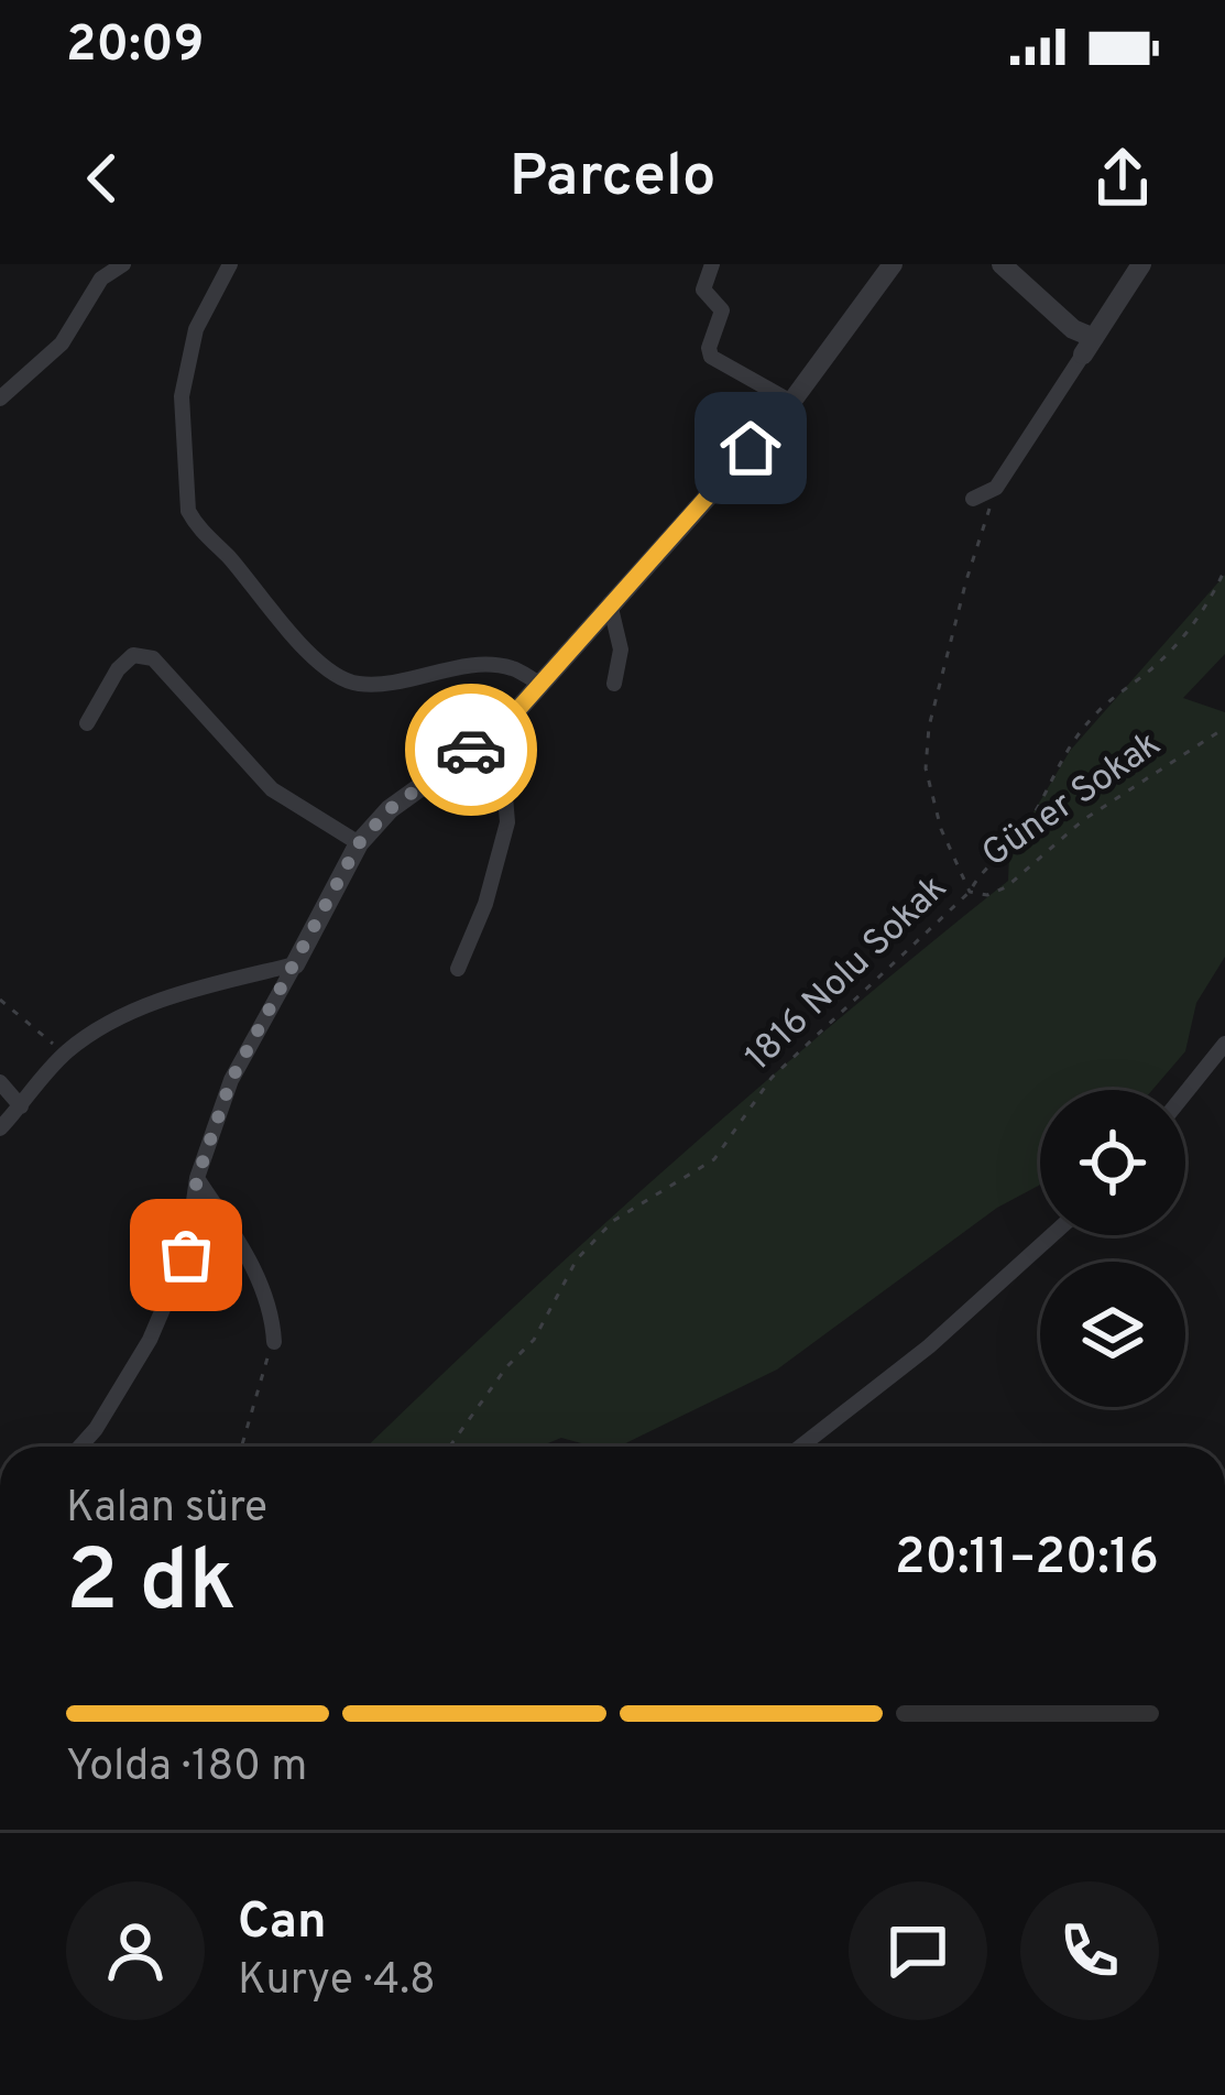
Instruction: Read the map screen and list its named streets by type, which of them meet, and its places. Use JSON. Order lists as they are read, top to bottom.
{
  "streets": {
    "path": ["Güner Sokak", "1816 Nolu Sokak"]
  },
  "crossings": [
    ["Güner Sokak", "1816 Nolu Sokak"]
  ],
  "page": {
    "status": "20:09",
    "header": "Parcelo",
    "heading": ["2 dk", "Kalan süre", "20:11–20:16"],
    "panel": ["Can", "Kurye · 4.8"],
    "bar": "Yolda · 180 m"
  }
}
